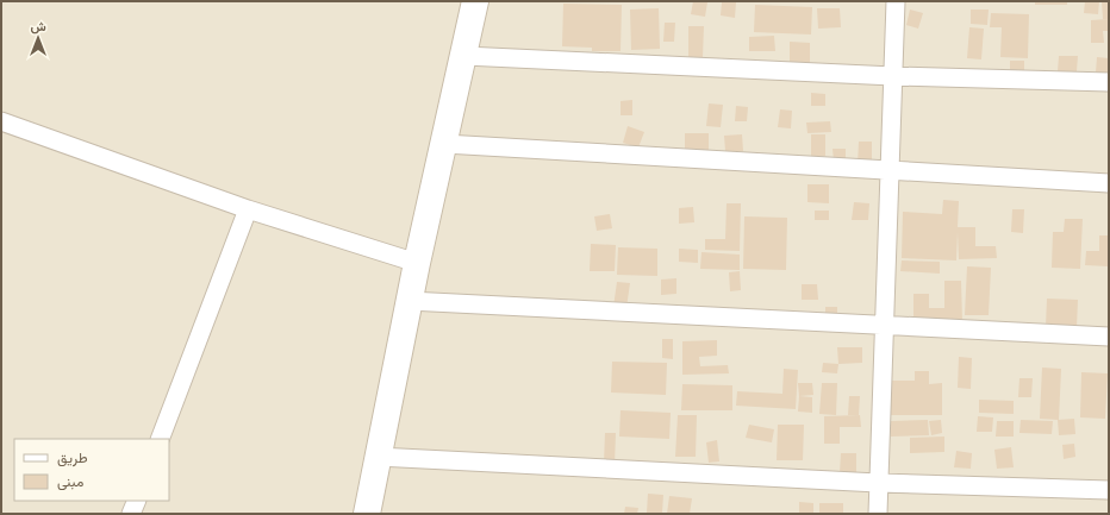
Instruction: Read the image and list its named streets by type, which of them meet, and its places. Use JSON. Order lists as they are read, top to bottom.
{
  "legend": ["طريق", "مبنى"],
  "north": "top"
}
